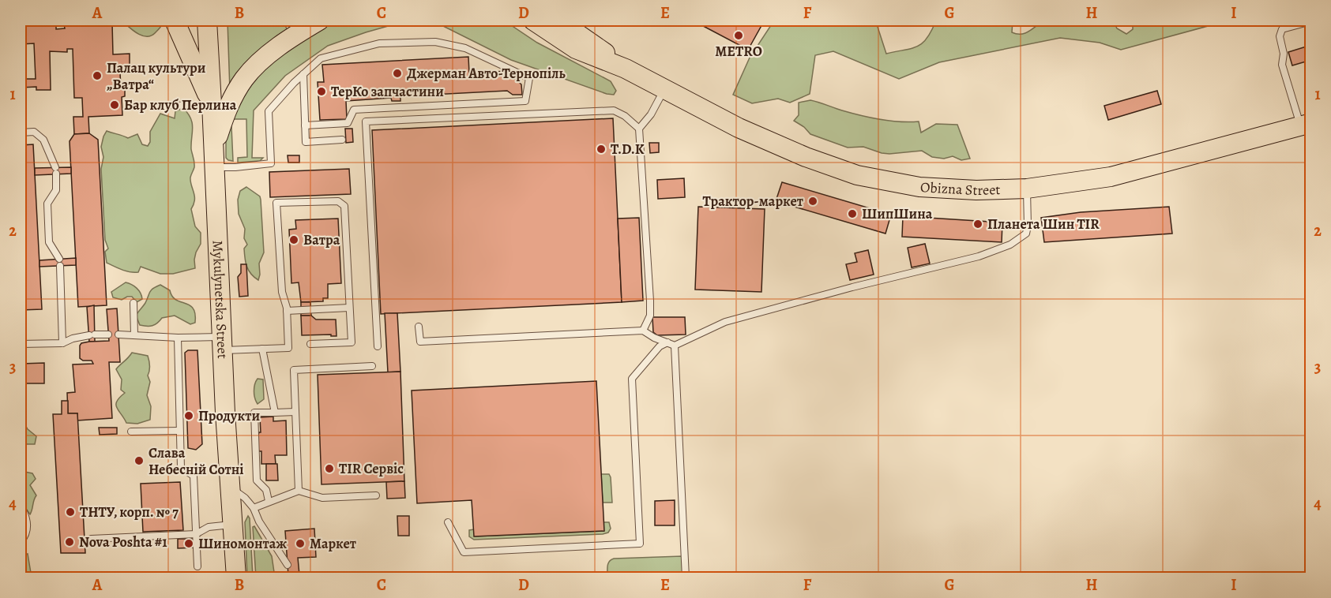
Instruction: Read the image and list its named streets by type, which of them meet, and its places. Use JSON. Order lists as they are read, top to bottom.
{
  "streets": {
    "highway": ["Obizna Street", "Mykulynetska Street"]
  },
  "places": [
    "METRO",
    "Джерман Авто-Тернопіль",
    "Палац культури „Ватра“",
    "ТерКо запчастини",
    "Бар клуб Перлина",
    "T.D.K",
    "Трактор-маркет",
    "ШипШина",
    "Планета Шин TIR",
    "Ватра",
    "Продукти",
    "Слава Небесній Сотні",
    "TIR Сервіс",
    "ТНТУ, корп. № 7",
    "Nova Poshta #1",
    "Шиномонтаж",
    "Маркет"
  ],
  "grid": {
    "columns": [
      "A",
      "B",
      "C",
      "D",
      "E",
      "F",
      "G",
      "H",
      "I"
    ],
    "rows": [
      "1",
      "2",
      "3",
      "4"
    ]
  }
}
